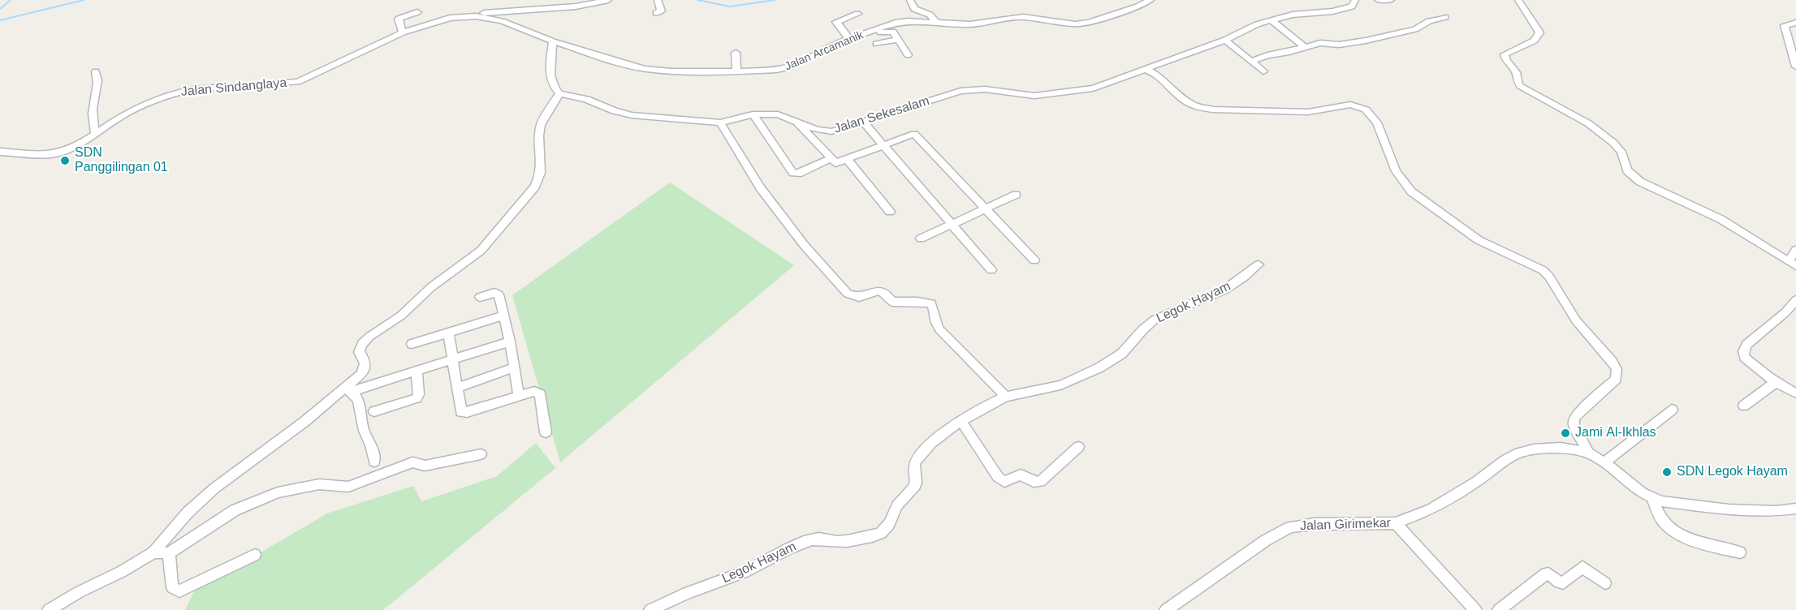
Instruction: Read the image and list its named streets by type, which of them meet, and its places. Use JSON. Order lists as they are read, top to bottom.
{
  "streets": {
    "street": [
      "Jalan Arcamanik",
      "Jalan Sindanglaya",
      "Jalan Sekesalam",
      "Legok Hayam",
      "Jalan Girimekar"
    ]
  },
  "crossings": [
    ["Jalan Arcamanik", "Jalan Sindanglaya"]
  ],
  "places": ["SDN Panggilingan 01", "Jami Al-Ikhlas", "SDN Legok Hayam"]
}
